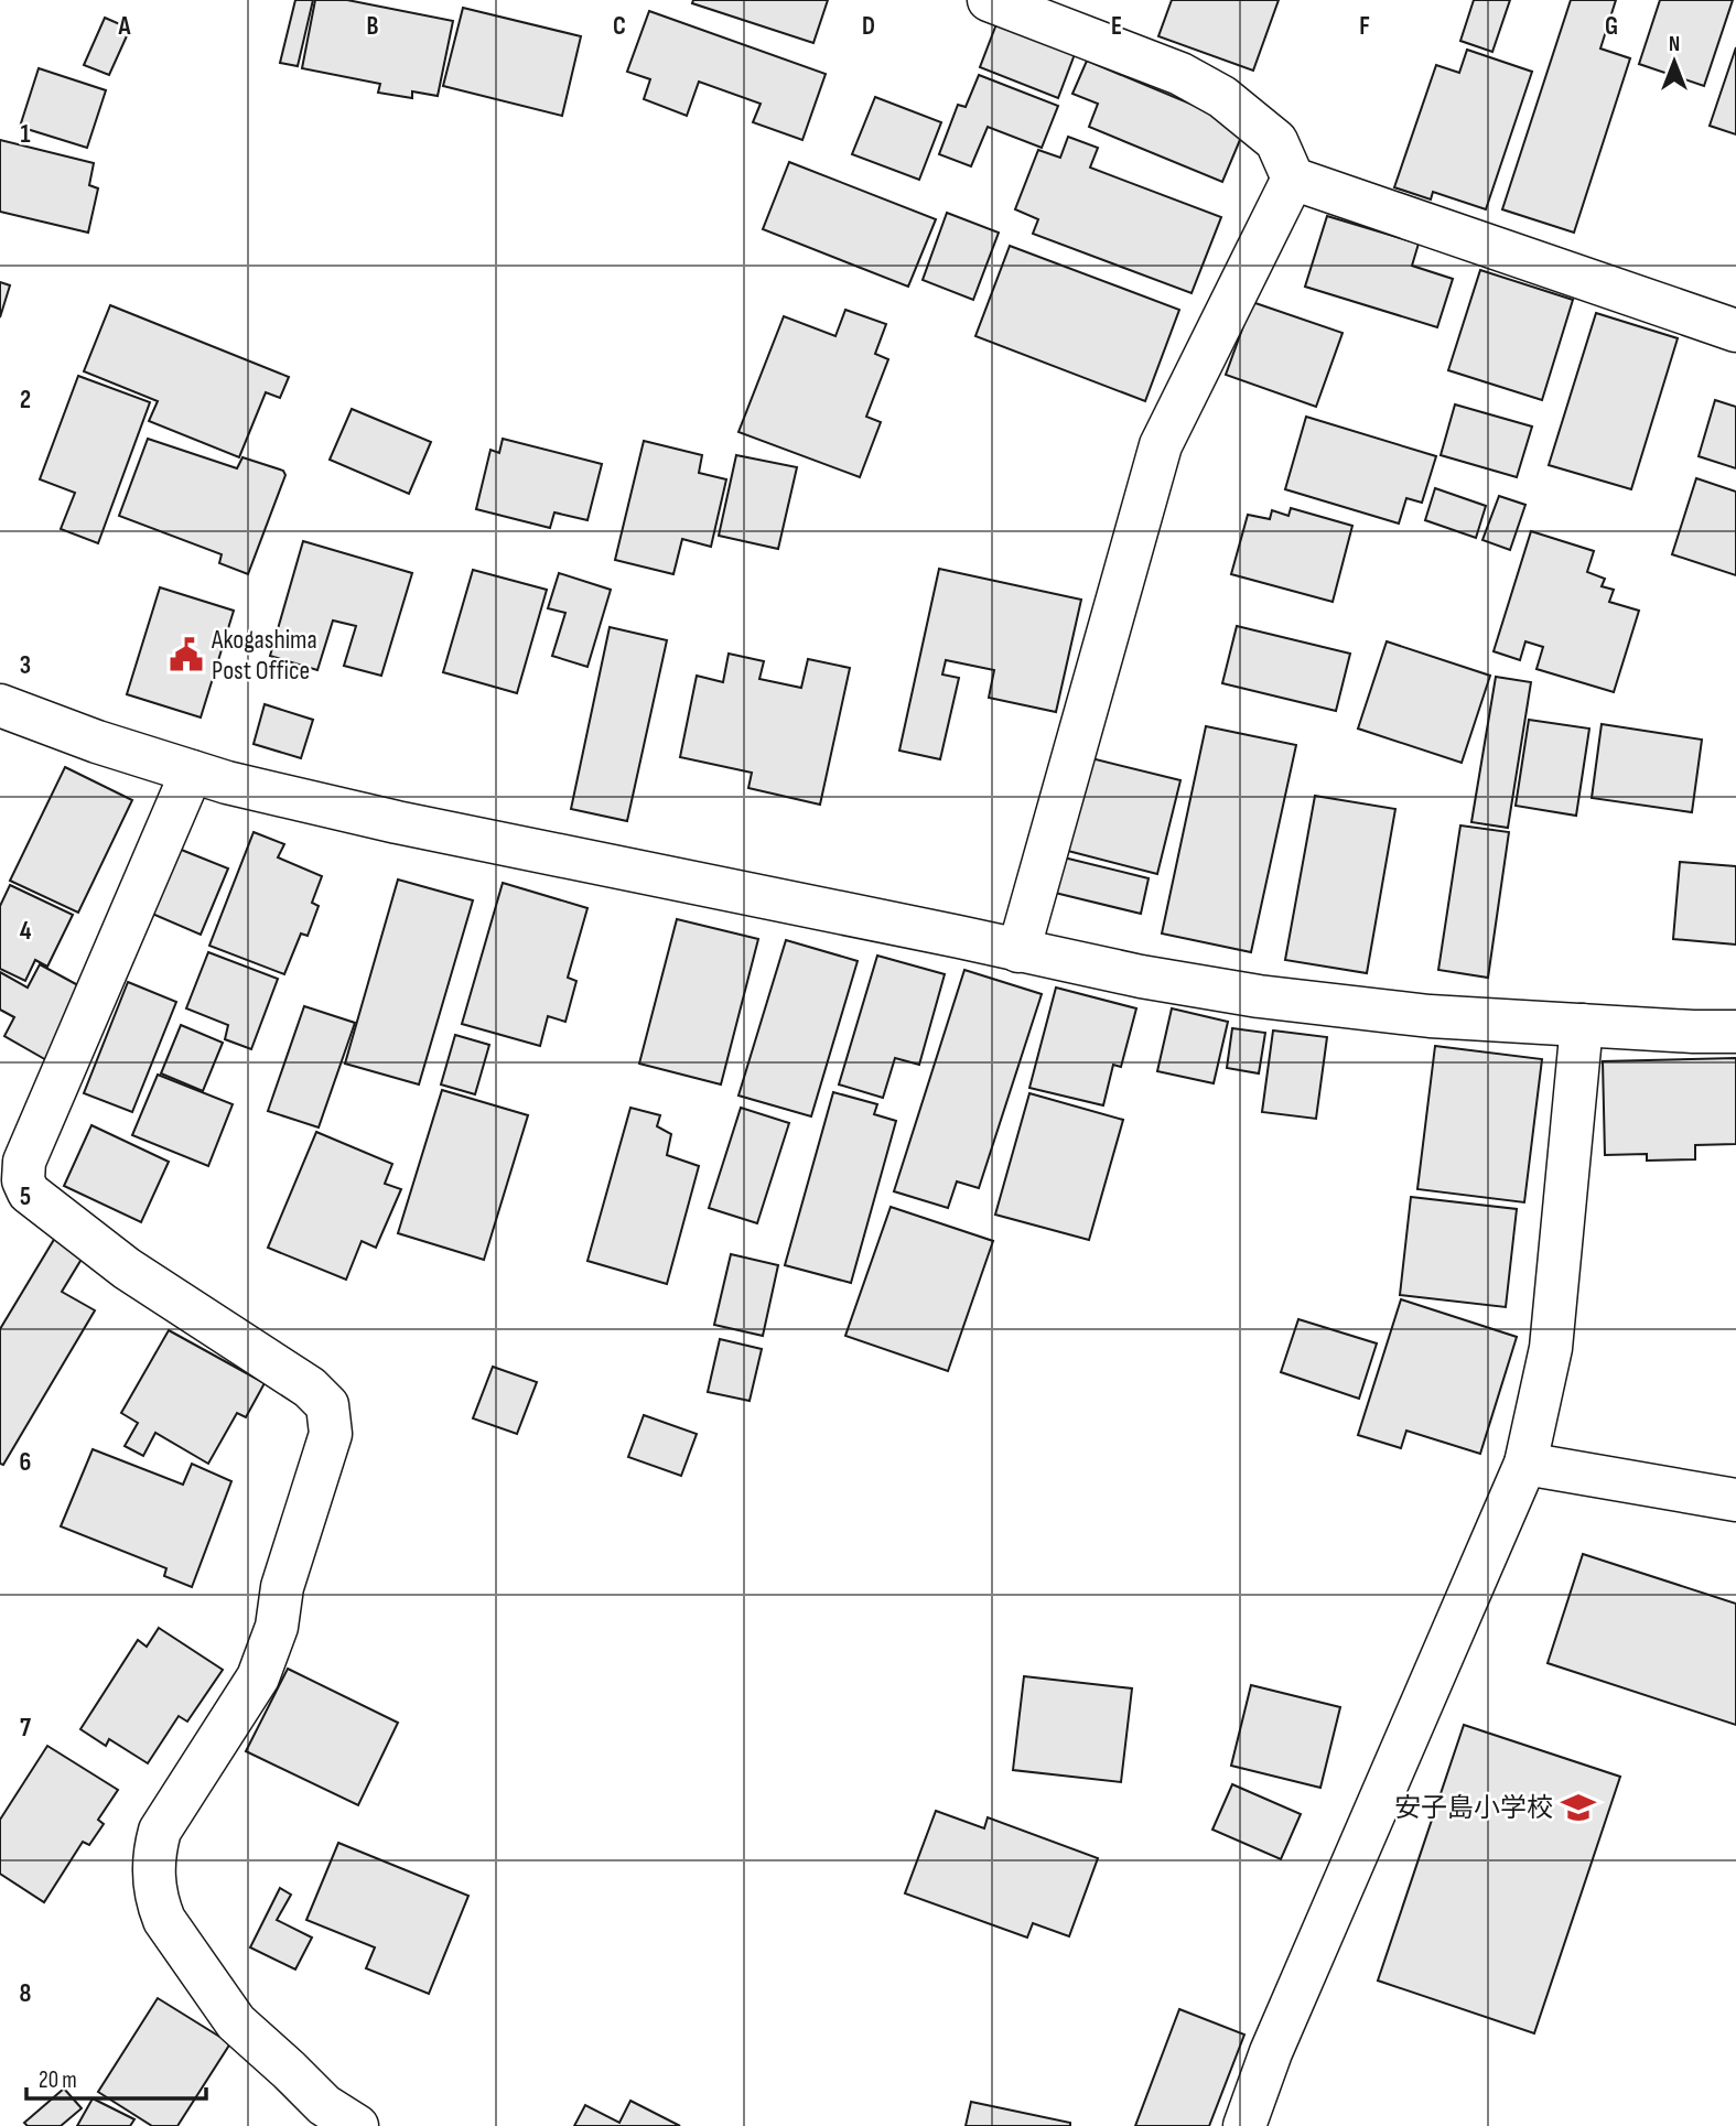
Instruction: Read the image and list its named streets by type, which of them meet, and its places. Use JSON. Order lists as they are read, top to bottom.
{
  "places": {
    "public building": ["Akogashima Post Office"],
    "school or university": ["安子島小学校"]
  },
  "scale_bar": "20 m",
  "north": "top",
  "grid": {
    "columns": [
      "A",
      "B",
      "C",
      "D",
      "E",
      "F",
      "G"
    ],
    "rows": [
      "1",
      "2",
      "3",
      "4",
      "5",
      "6",
      "7",
      "8"
    ]
  }
}
